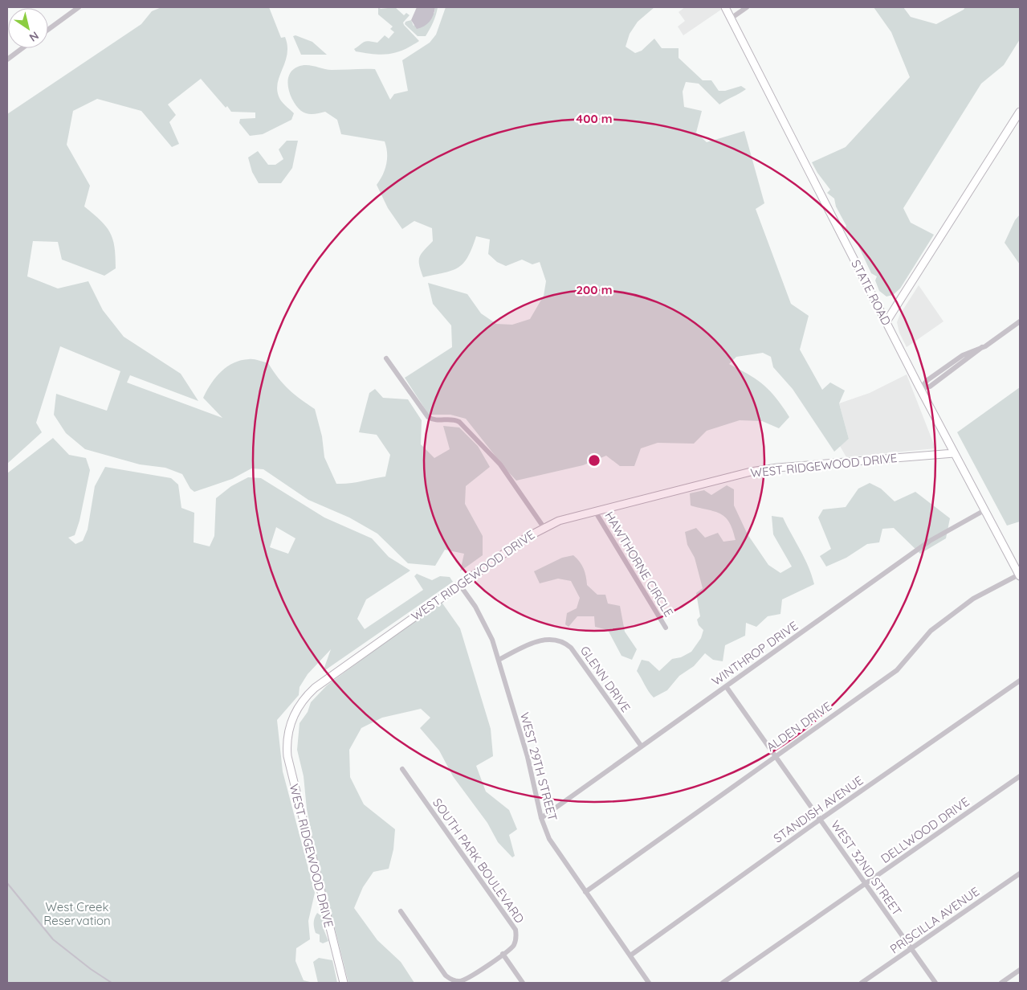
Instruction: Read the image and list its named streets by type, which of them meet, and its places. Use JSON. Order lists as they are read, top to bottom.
{
  "streets": {
    "street": [
      "STATE ROAD",
      "WEST RIDGEWOOD DRIVE",
      "HAWTHORNE CIRCLE",
      "WINTHROP DRIVE",
      "GLENN DRIVE",
      "ALDEN DRIVE",
      "WEST 29TH STREET",
      "STANDISH AVENUE",
      "DELLWOOD DRIVE",
      "SOUTH PARK BOULEVARD",
      "WEST 32ND STREET",
      "PRISCILLA AVENUE"
    ]
  },
  "crossings": [
    ["STATE ROAD", "WEST RIDGEWOOD DRIVE"],
    ["STATE ROAD", "WINTHROP DRIVE"],
    ["STATE ROAD", "ALDEN DRIVE"],
    ["WEST RIDGEWOOD DRIVE", "HAWTHORNE CIRCLE"],
    ["WEST RIDGEWOOD DRIVE", "WEST 29TH STREET"],
    ["WINTHROP DRIVE", "GLENN DRIVE"],
    ["WINTHROP DRIVE", "WEST 29TH STREET"],
    ["WINTHROP DRIVE", "WEST 32ND STREET"],
    ["GLENN DRIVE", "WEST 29TH STREET"],
    ["ALDEN DRIVE", "WEST 29TH STREET"],
    ["ALDEN DRIVE", "WEST 32ND STREET"],
    ["WEST 29TH STREET", "STANDISH AVENUE"],
    ["STANDISH AVENUE", "WEST 32ND STREET"],
    ["DELLWOOD DRIVE", "WEST 32ND STREET"],
    ["WEST 32ND STREET", "PRISCILLA AVENUE"]
  ],
  "parks": ["West Creek Reservation"],
  "north": "bottom right",
  "rings": ["400 m", "200 m"]
}
